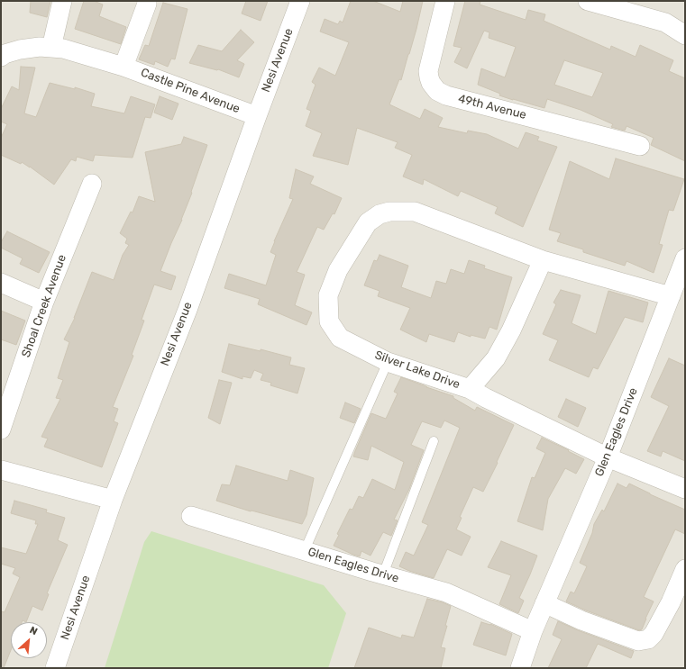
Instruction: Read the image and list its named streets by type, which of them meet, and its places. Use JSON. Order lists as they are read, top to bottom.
{
  "streets": {
    "street": [
      "Nesi Avenue",
      "Castle Pine Avenue",
      "49th Avenue",
      "Shoal Creek Avenue",
      "Silver Lake Drive",
      "Glen Eagles Drive"
    ]
  },
  "crossings": [
    ["Nesi Avenue", "Castle Pine Avenue"],
    ["Silver Lake Drive", "Glen Eagles Drive"]
  ],
  "north": "top right"
}
